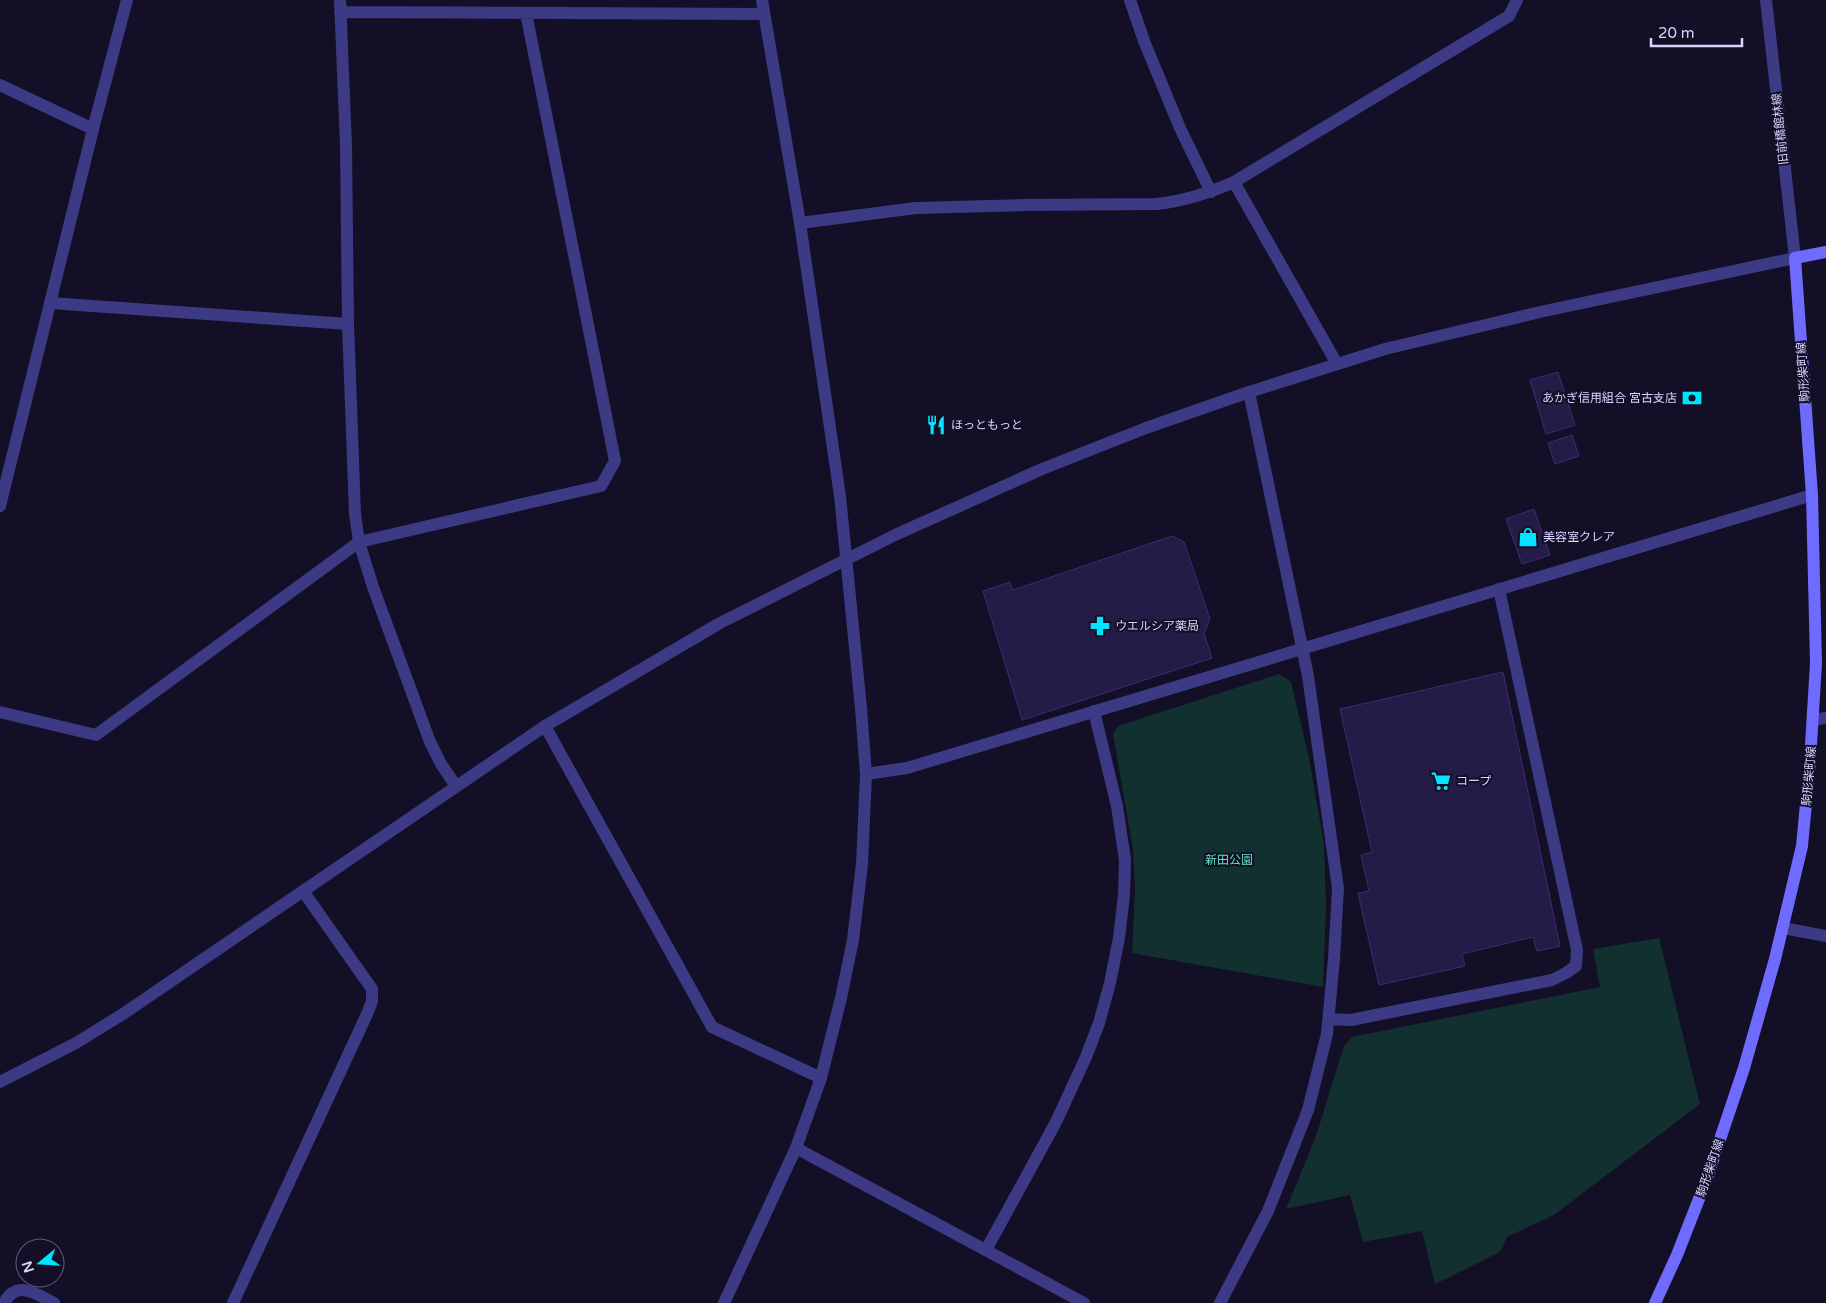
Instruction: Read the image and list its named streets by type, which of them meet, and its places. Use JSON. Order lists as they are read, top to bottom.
{
  "streets": {
    "main road": ["駒形柴町線"],
    "street": ["旧前橋館林線"]
  },
  "crossings": [
    ["旧前橋館林線", "駒形柴町線"]
  ],
  "parks": ["新田公園"],
  "places": {
    "bank": ["あかぎ信用組合 宮古支店"],
    "restaurant": ["ほっともっと"],
    "shop": ["美容室クレア"],
    "pharmacy": ["ウエルシア薬局"],
    "supermarket": ["コープ"]
  },
  "scale_bar": "20 m",
  "north": "left"
}
